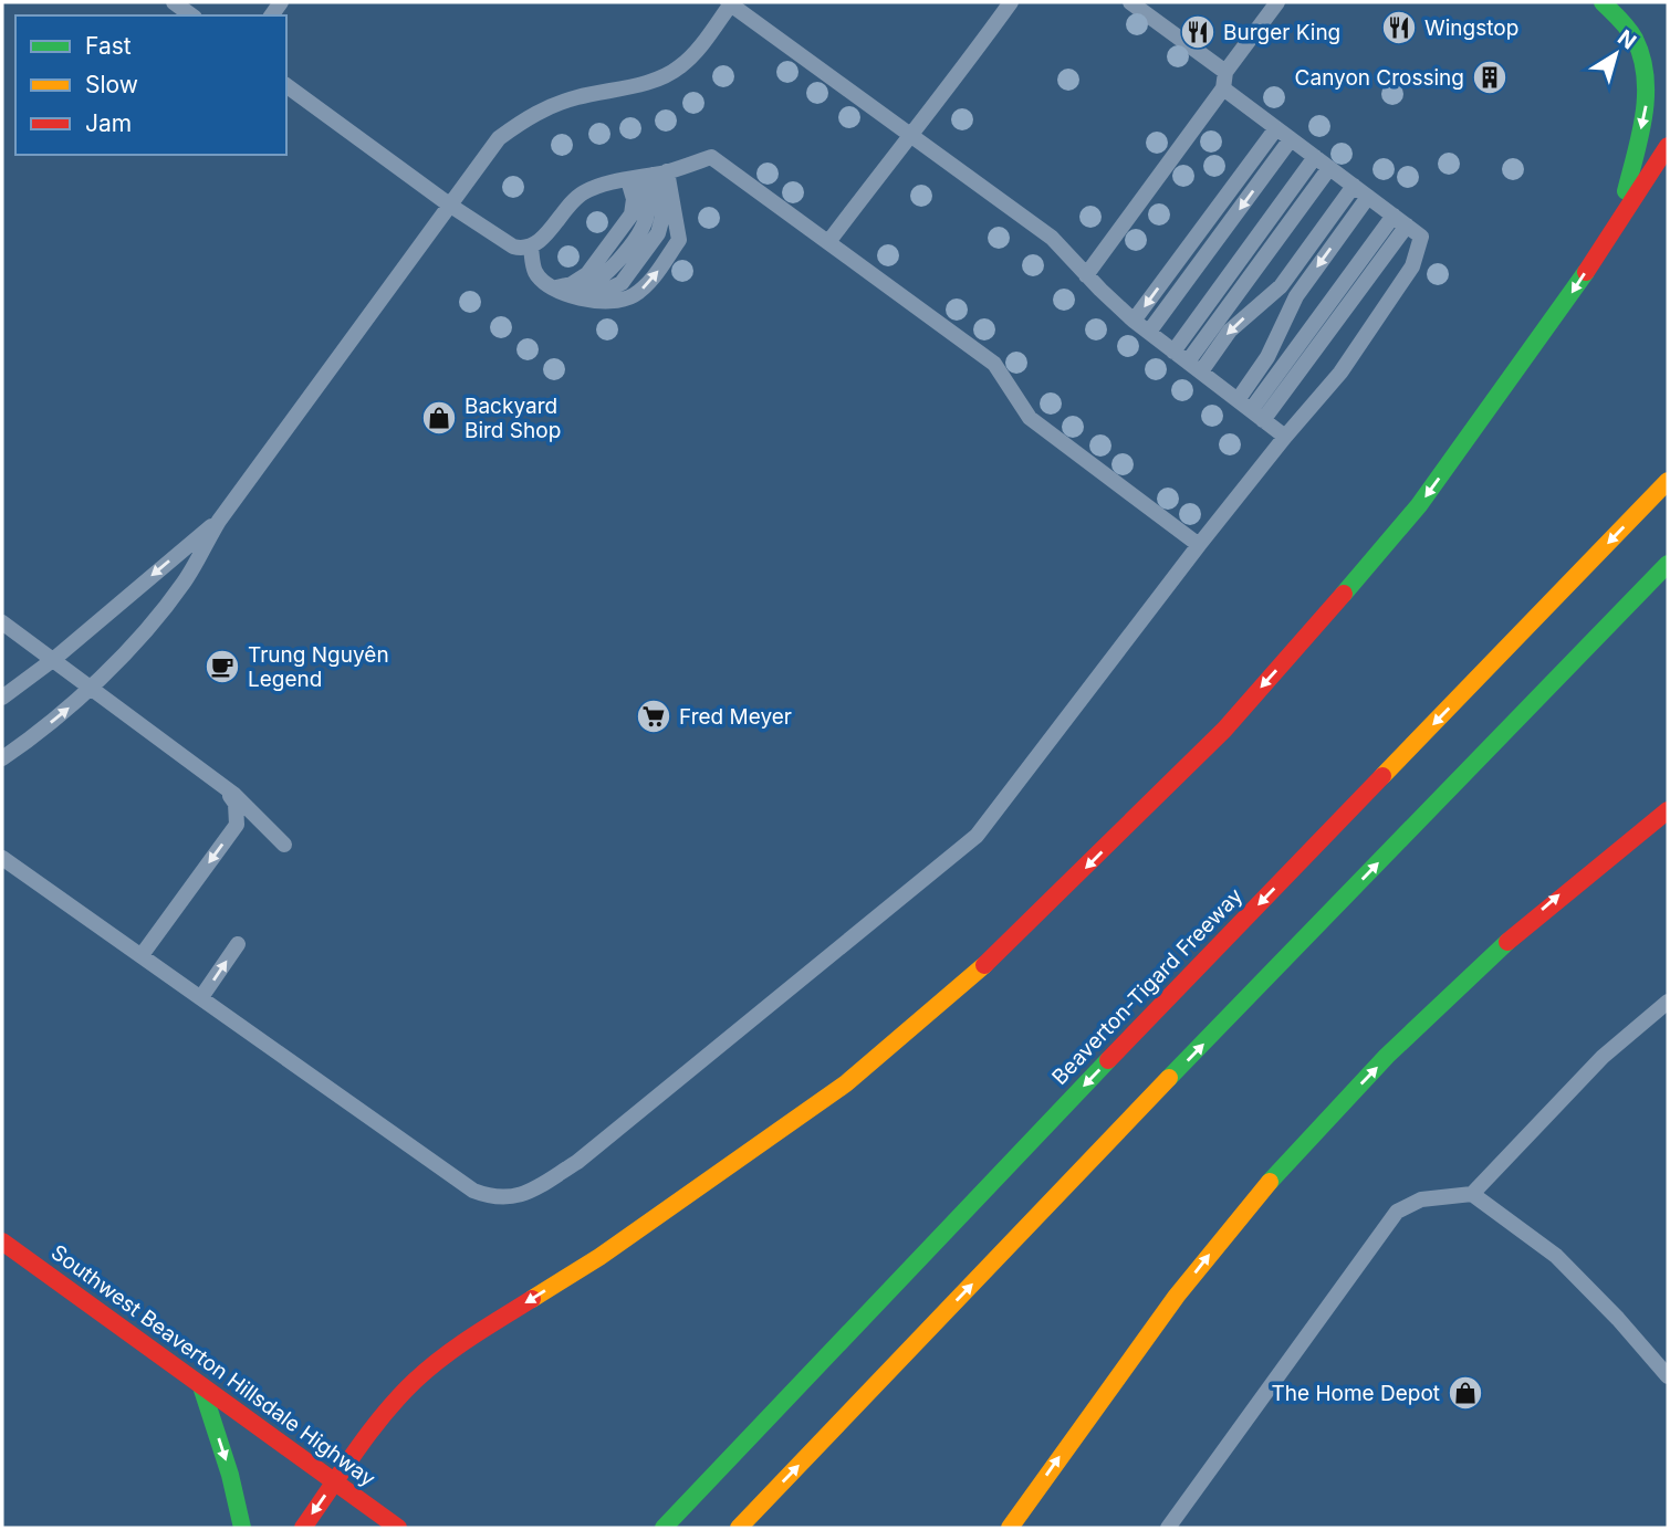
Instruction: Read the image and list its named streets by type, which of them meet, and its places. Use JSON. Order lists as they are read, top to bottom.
{
  "streets": {
    "main road": ["Beaverton-Tigard Freeway", "Southwest Beaverton Hillsdale Highway"]
  },
  "places": {
    "restaurant": ["Wingstop", "Burger King"],
    "building": ["Canyon Crossing"],
    "shop": ["Backyard Bird Shop", "The Home Depot"],
    "cafe": ["Trung Nguyên Legend"],
    "supermarket": ["Fred Meyer"]
  },
  "legend": ["Fast", "Slow", "Jam"],
  "north": "top right"
}
